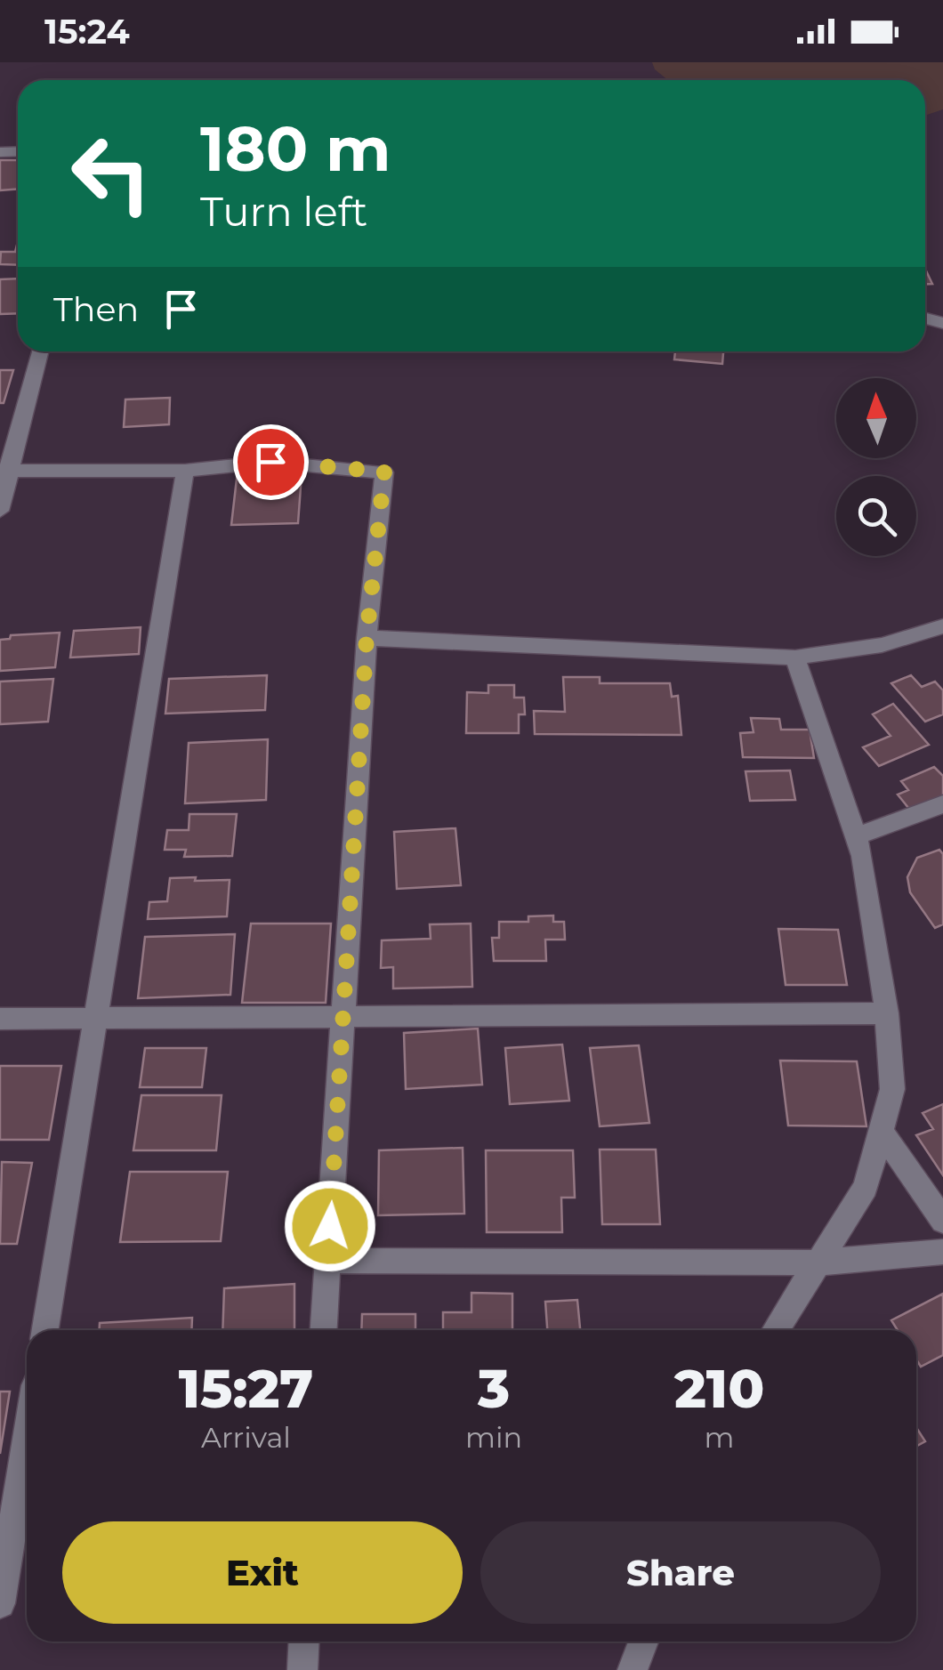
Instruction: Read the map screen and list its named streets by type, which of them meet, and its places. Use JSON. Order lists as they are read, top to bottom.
{
  "north": "top",
  "page": {
    "status": "15:24",
    "turn": ["180 m", "Turn left"],
    "then": "Then",
    "eta": [
      "15:27",
      "Arrival",
      "3",
      "min",
      "210",
      "m"
    ],
    "buttons": ["Exit", "Share"]
  }
}
